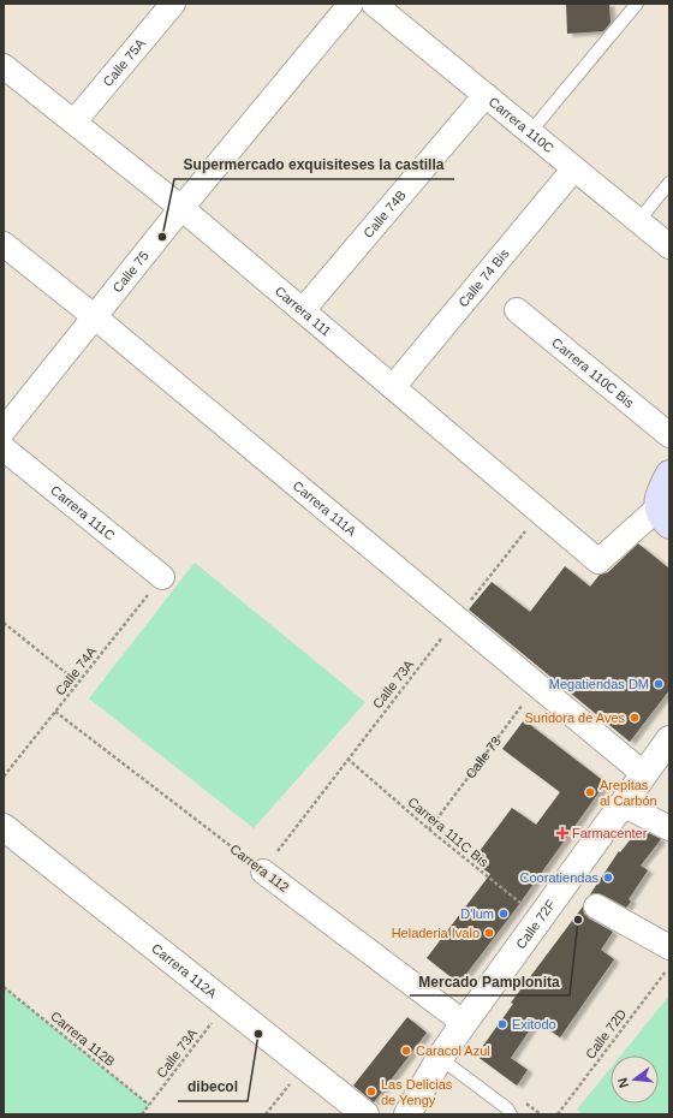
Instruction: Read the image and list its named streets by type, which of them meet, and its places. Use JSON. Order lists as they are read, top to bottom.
{
  "streets": {
    "street": [
      "Calle 75A",
      "Carrera 110C",
      "Calle 74B",
      "Calle 75",
      "Calle 74 Bis",
      "Carrera 111",
      "Carrera 110C Bis",
      "Carrera 111A",
      "Carrera 111C",
      "Carrera 112",
      "Calle 72F",
      "Carrera 112A"
    ],
    "path": [
      "Calle 74A",
      "Calle 73A",
      "Calle 73",
      "Carrera 111C Bis",
      "Calle 72D",
      "Carrera 112B"
    ]
  },
  "crossings": [
    ["Calle 75A", "Carrera 111"],
    ["Carrera 110C", "Calle 74B"],
    ["Carrera 110C", "Calle 74 Bis"],
    ["Calle 74B", "Carrera 111"],
    ["Calle 75", "Carrera 111"],
    ["Calle 75", "Carrera 111A"],
    ["Calle 74 Bis", "Carrera 111"],
    ["Carrera 111", "Calle 73A"],
    ["Carrera 111A", "Calle 73A"],
    ["Carrera 111A", "Calle 73"],
    ["Carrera 111A", "Calle 72F"],
    ["Carrera 111C", "Calle 74A"],
    ["Calle 74A", "Carrera 112"],
    ["Calle 73A", "Carrera 111C Bis"],
    ["Calle 73A", "Carrera 112"],
    ["Calle 73A", "Carrera 112A"],
    ["Calle 73A", "Carrera 112B"],
    ["Calle 73", "Carrera 111C Bis"],
    ["Carrera 111C Bis", "Calle 72F"],
    ["Carrera 112", "Calle 72F"]
  ],
  "places": {
    "other": [
      "Supermercado exquisiteses la castilla",
      "Megatiendas DM",
      "Suridora de Aves",
      "Arepitas al Carbón",
      "Cooratiendas",
      "D'lum",
      "Mercado Pamplonita",
      "Heladeria Ivalo",
      "Exitodo",
      "dibecol",
      "Caracol Azul",
      "Las Delicias de Yengy"
    ],
    "health": ["Farmacenter"]
  },
  "north": "left"
}
